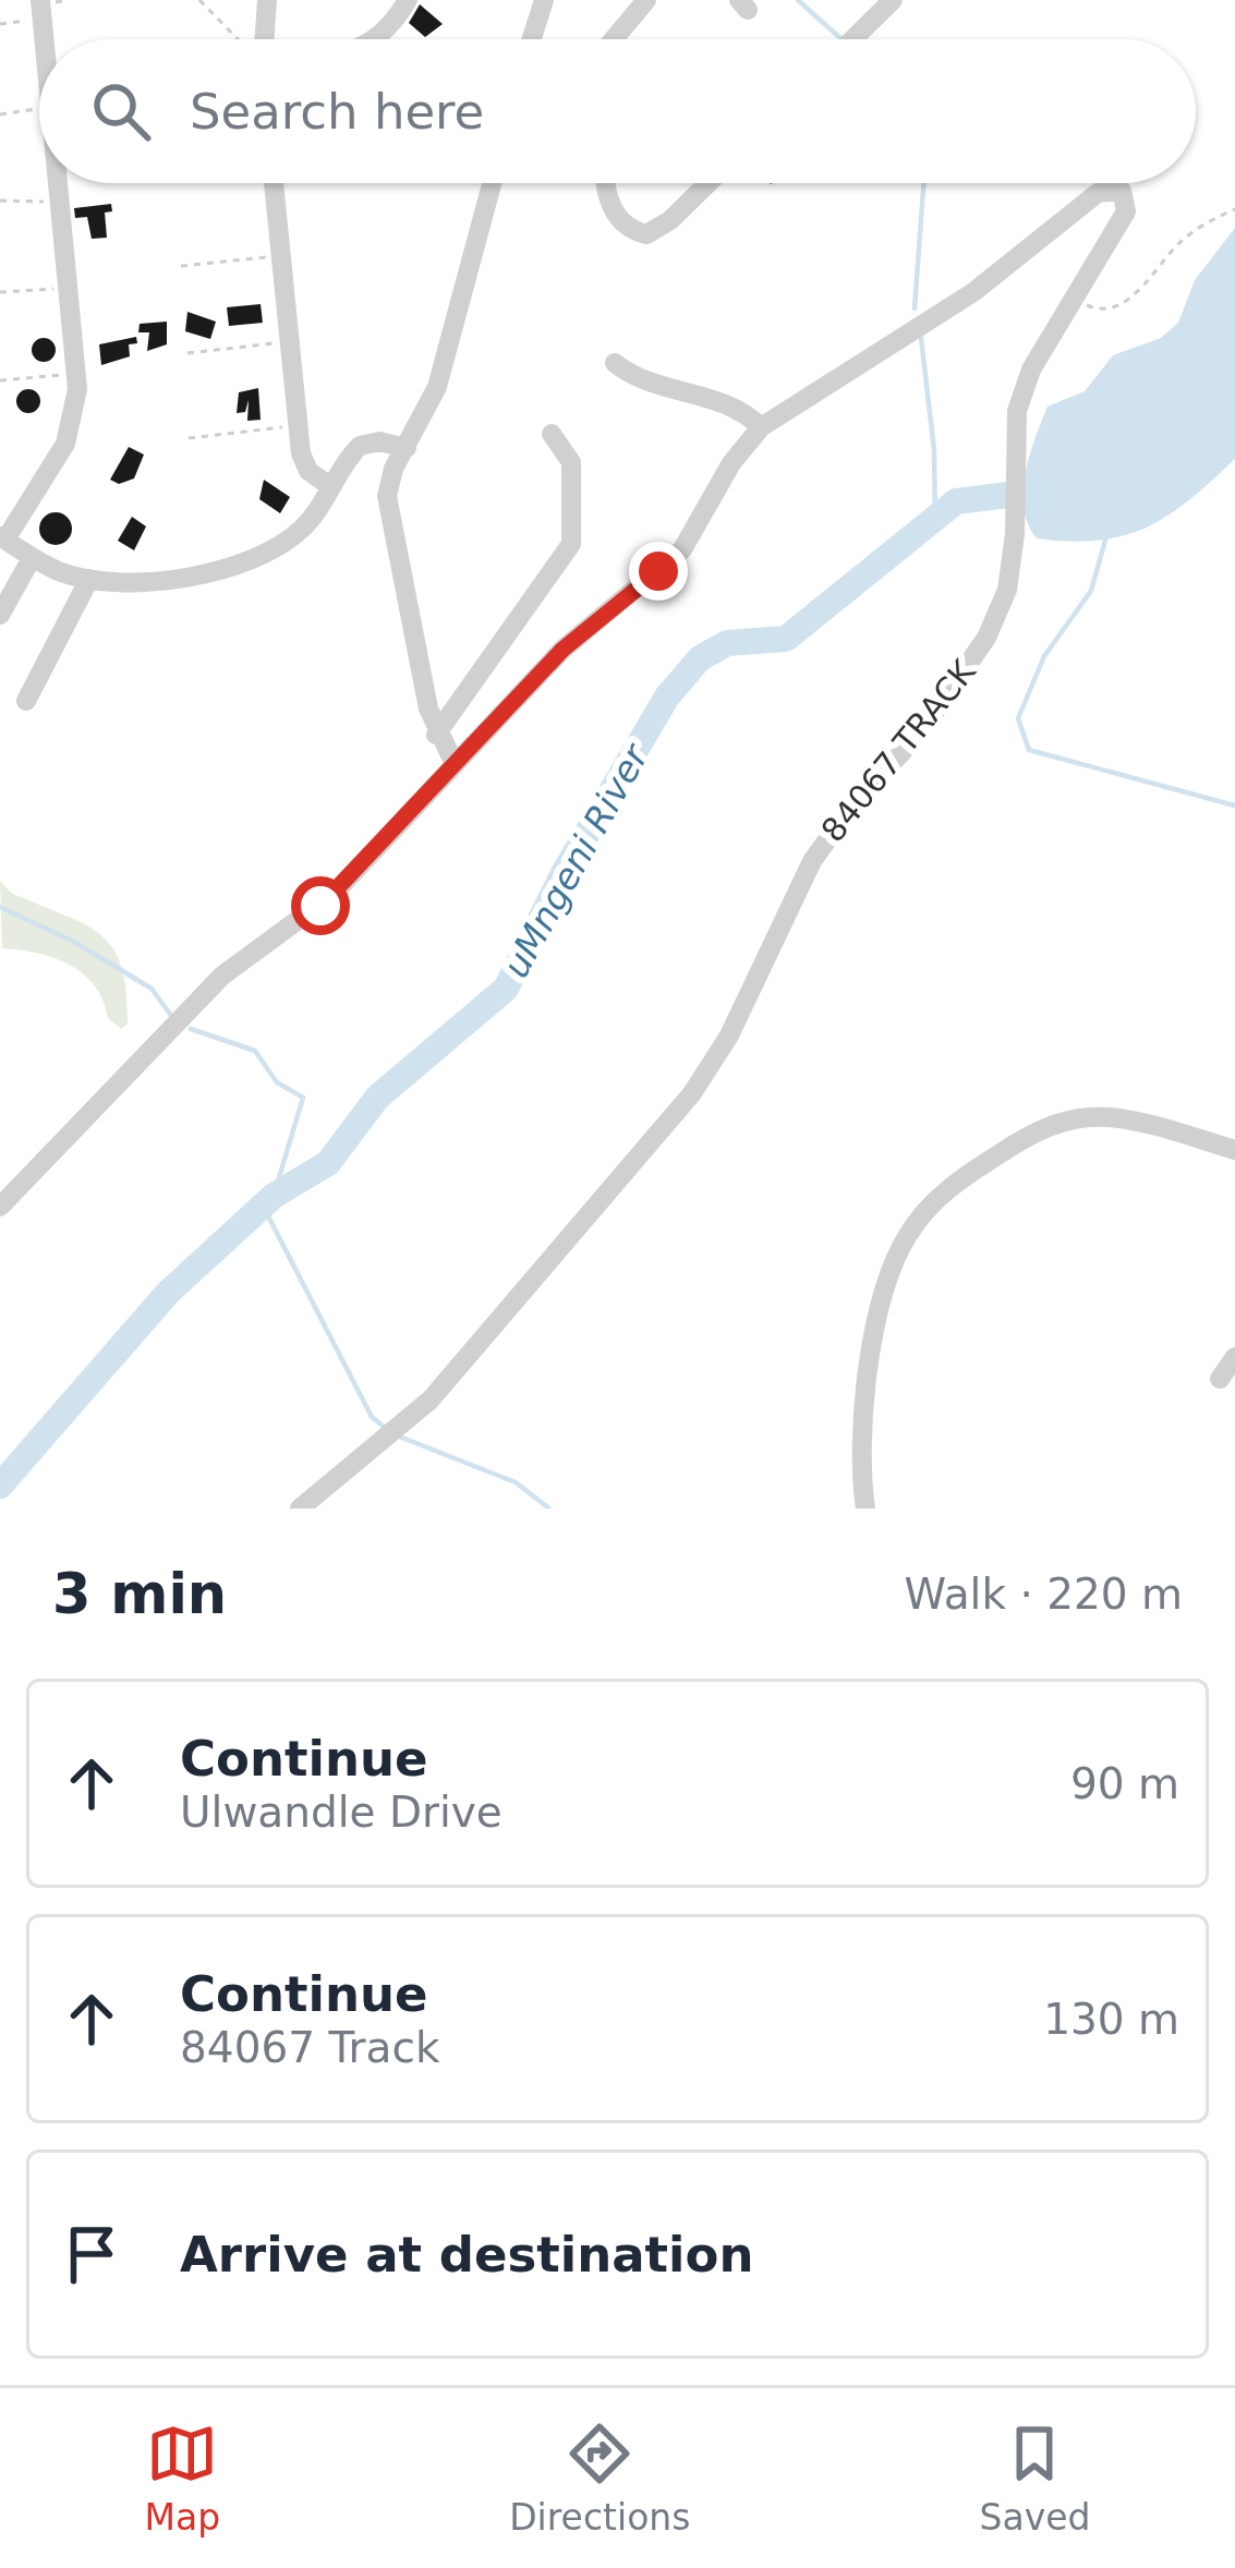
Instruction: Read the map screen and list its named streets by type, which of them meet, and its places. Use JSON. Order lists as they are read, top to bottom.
{
  "streets": {
    "street": ["84067 TRACK"]
  },
  "water": ["uMngeni River"],
  "page": {
    "search": "Search here",
    "heading": ["3 min", "Walk · 220 m"],
    "list": [
      ["Continue", "Ulwandle Drive", "90 m"],
      ["Continue", "84067 Track", "130 m"],
      "Arrive at destination"
    ],
    "nav": ["Map", "Directions", "Saved"]
  }
}
